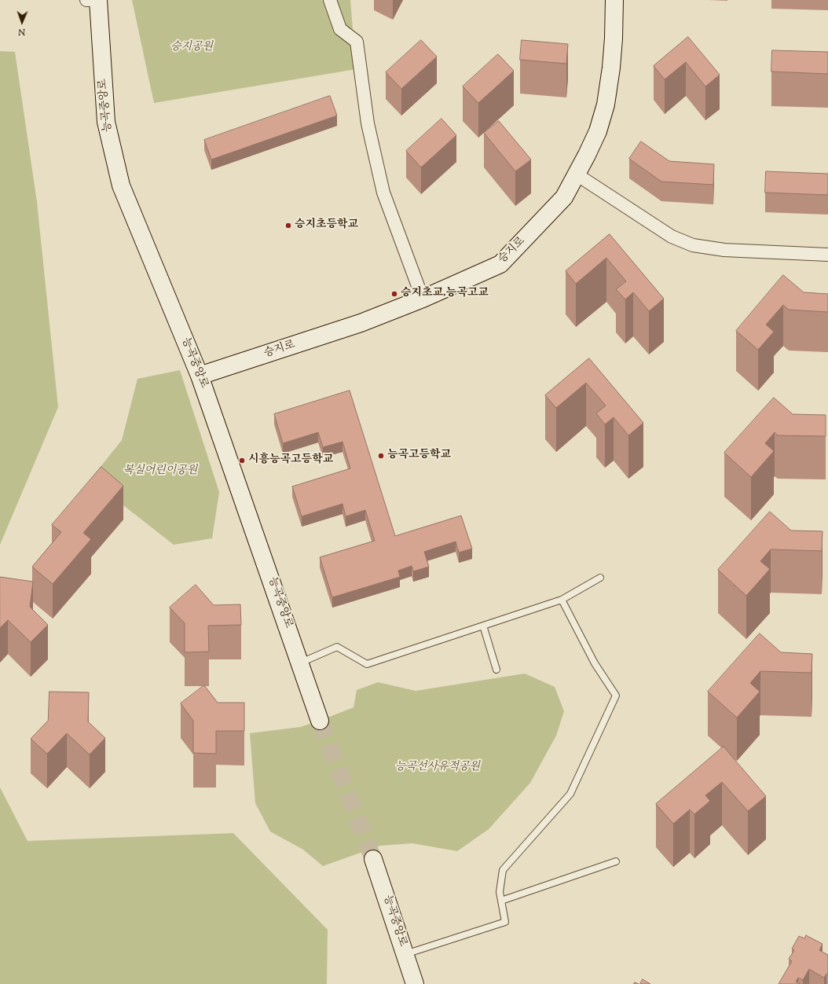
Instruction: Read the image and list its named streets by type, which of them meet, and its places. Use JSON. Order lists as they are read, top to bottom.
{
  "streets": {
    "street": ["능곡중앙로", "승지로"]
  },
  "crossings": [
    ["능곡중앙로", "승지로"]
  ],
  "parks": ["승지공원", "복실어린이공원", "능곡선사유적공원"],
  "places": [
    "승지초등학교",
    "승지초교.능곡고교",
    "능곡고등학교",
    "시흥능곡고등학교"
  ],
  "north": "bottom"
}
